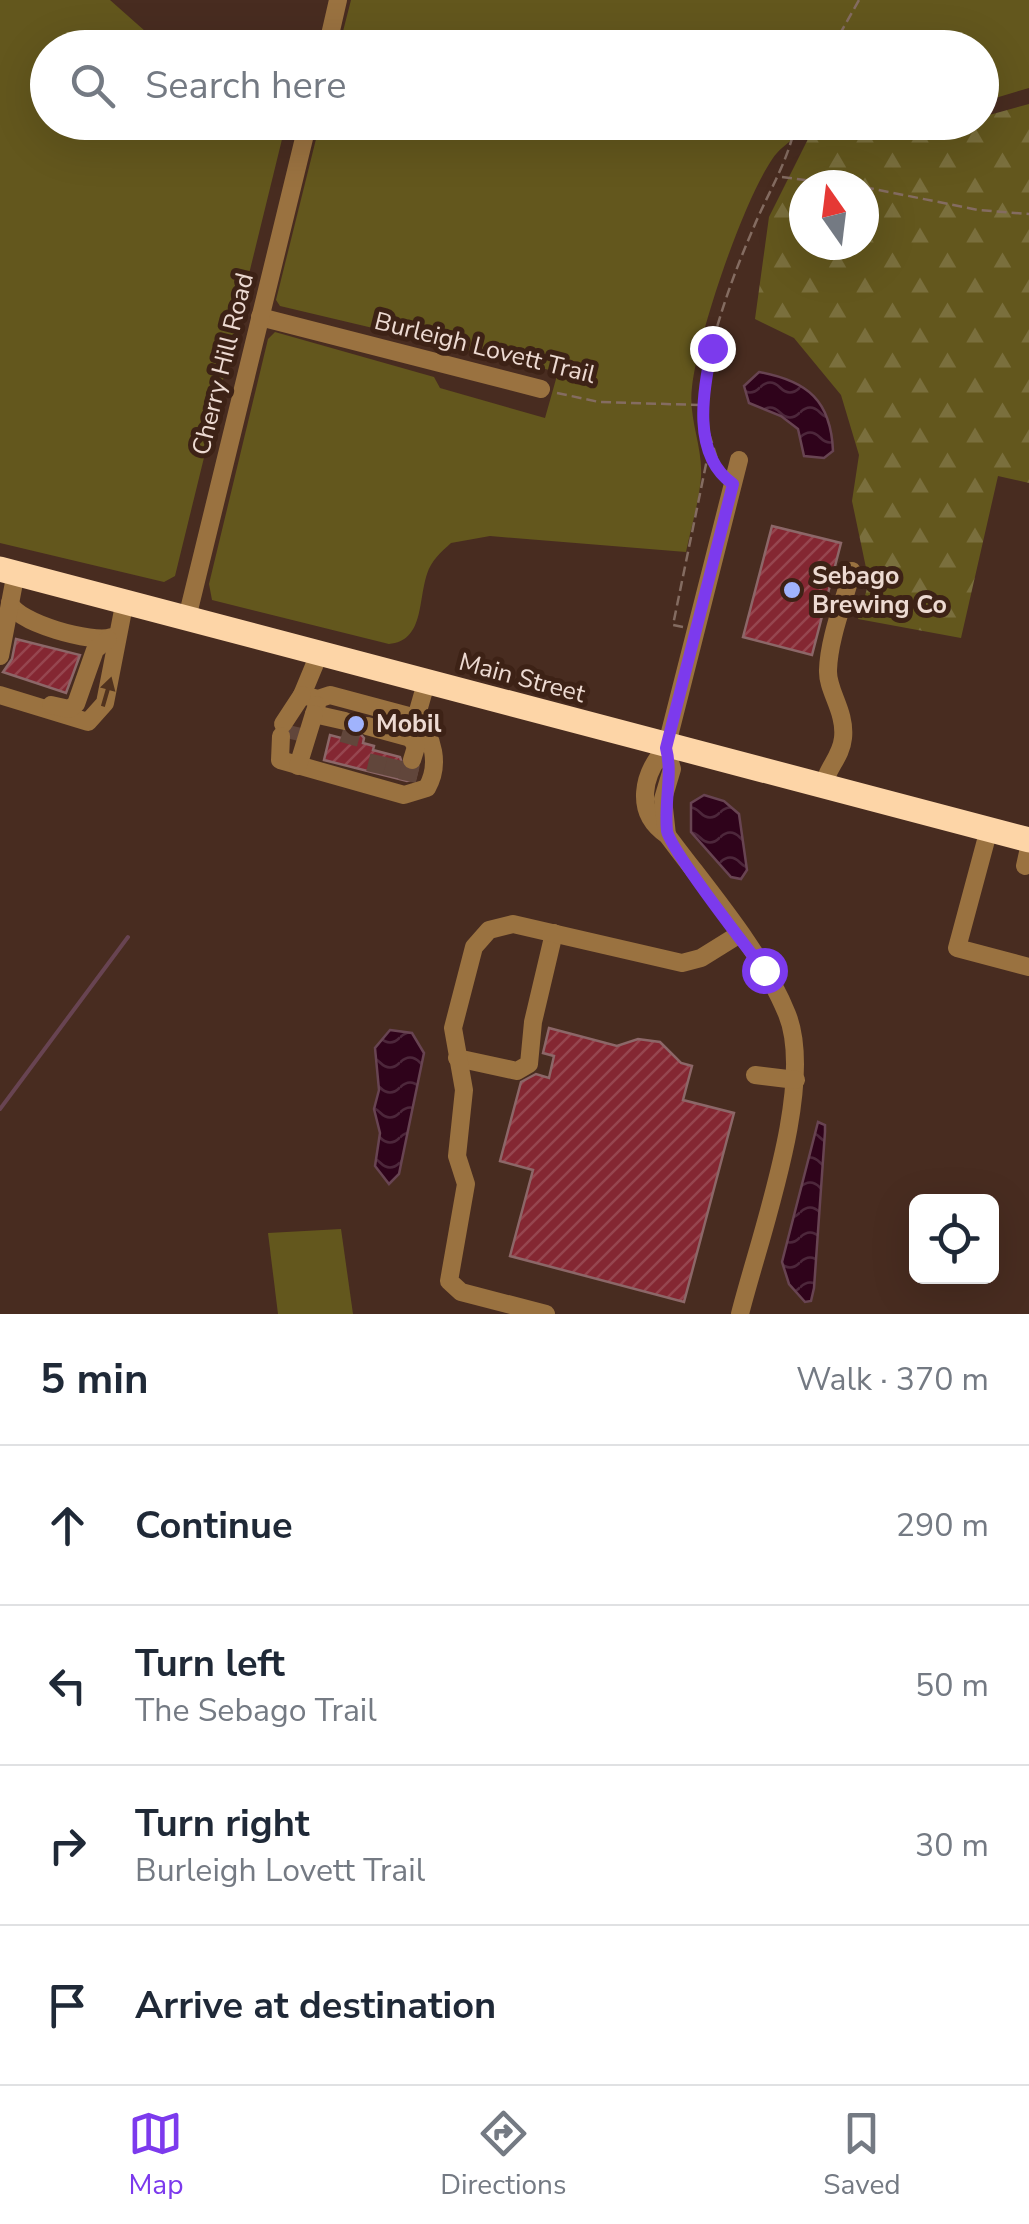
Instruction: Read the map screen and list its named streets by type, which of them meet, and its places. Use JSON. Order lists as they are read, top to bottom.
{
  "streets": {
    "highway": ["Main Street"],
    "street": ["Burleigh Lovett Trail", "Cherry Hill Road"]
  },
  "crossings": [
    ["Burleigh Lovett Trail", "Cherry Hill Road"],
    ["Cherry Hill Road", "Main Street"]
  ],
  "places": ["Sebago Brewing Co", "Mobil"],
  "north": "top",
  "page": {
    "search": "Search here",
    "heading": ["5 min", "Walk · 370 m"],
    "list": [
      ["Continue", "290 m"],
      ["Turn left", "The Sebago Trail", "50 m"],
      ["Turn right", "Burleigh Lovett Trail", "30 m"],
      "Arrive at destination"
    ],
    "nav": ["Map", "Directions", "Saved"]
  }
}
